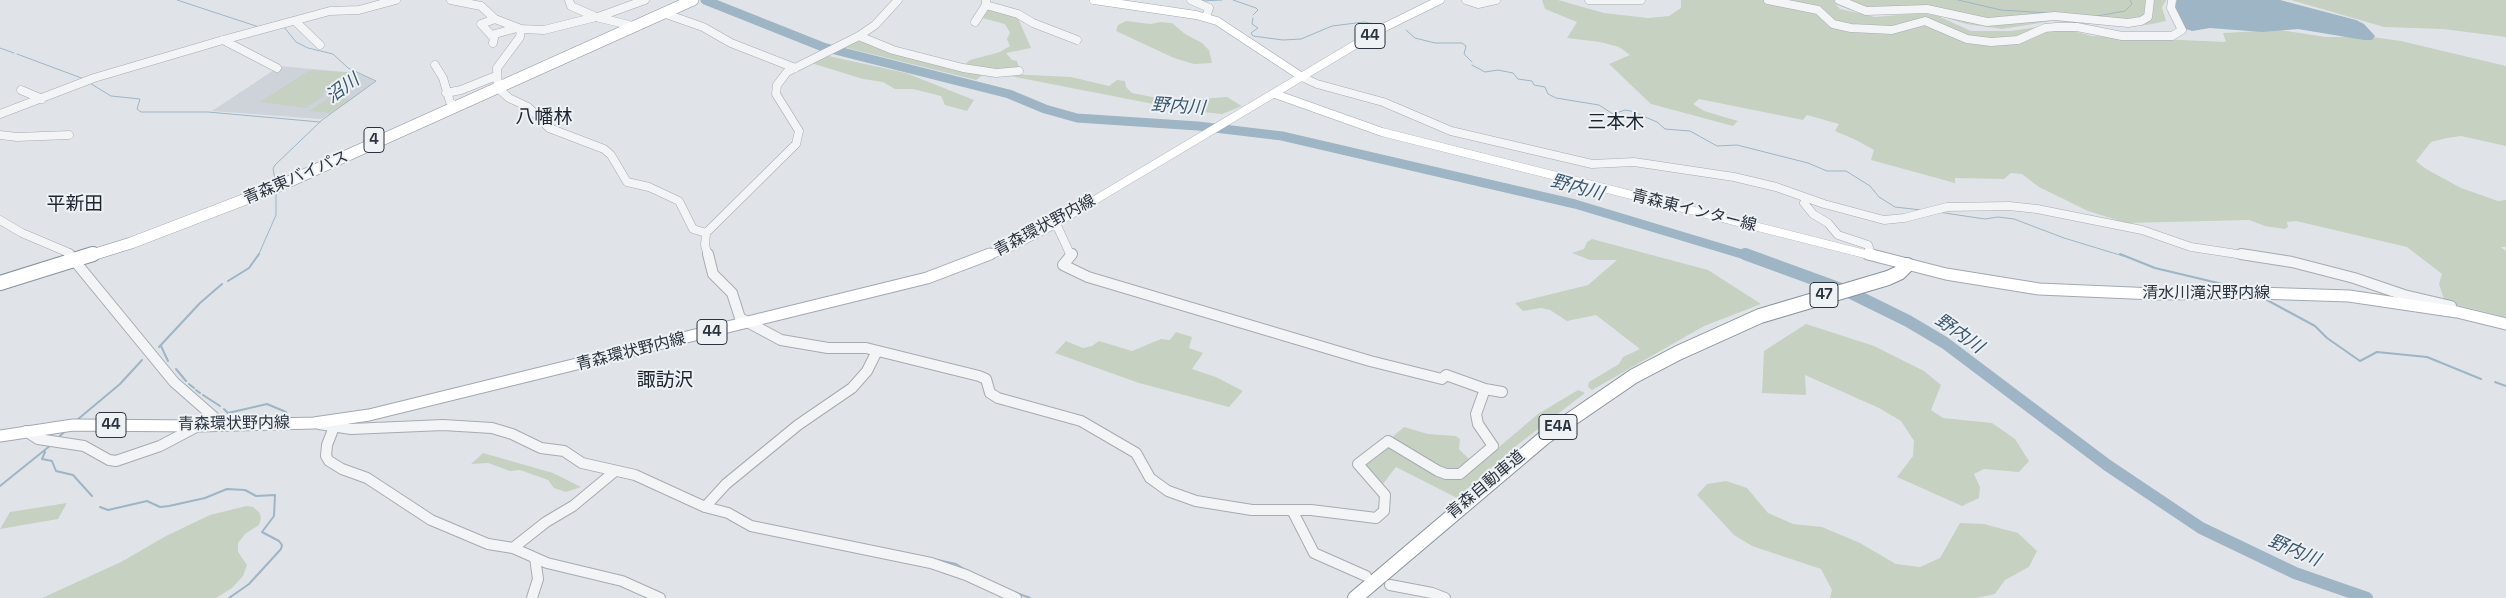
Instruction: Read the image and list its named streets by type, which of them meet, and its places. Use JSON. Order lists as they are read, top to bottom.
{
  "streets": {
    "highway": [
      "4",
      "青森東バイパス",
      "47",
      "E4A",
      "青森自動車道"
    ],
    "main road": [
      "44",
      "青森東インター線",
      "青森環状野内線",
      "清水川滝沢野内線"
    ]
  },
  "crossings": [
    ["44", "青森東インター線"],
    ["44", "青森環状野内線"],
    ["青森東インター線", "青森環状野内線"],
    ["青森東インター線", "清水川滝沢野内線"],
    ["青森東インター線", "47"],
    ["清水川滝沢野内線", "47"],
    ["47", "青森自動車道"]
  ],
  "districts": [
    "八幡林",
    "三本木",
    "平新田",
    "諏訪沢"
  ],
  "water": ["沼川", "野内川"]
}
